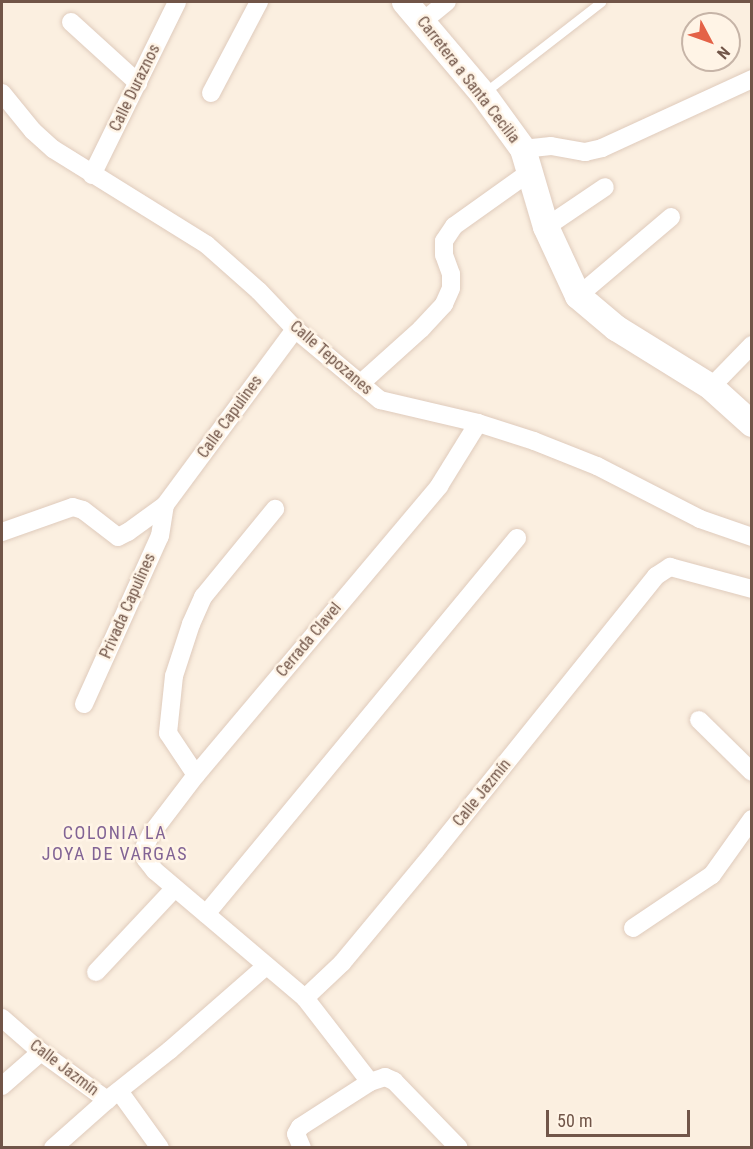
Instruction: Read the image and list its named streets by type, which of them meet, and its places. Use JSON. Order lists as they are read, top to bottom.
{
  "streets": {
    "main road": ["Carretera a Santa Cecilia"],
    "street": [
      "Calle Duraznos",
      "Calle Tepozanes",
      "Calle Capulines",
      "Privada Capulines",
      "Cerrada Clavel",
      "Calle Jazmín"
    ]
  },
  "crossings": [
    ["Calle Duraznos", "Calle Tepozanes"],
    ["Calle Tepozanes", "Calle Capulines"],
    ["Calle Tepozanes", "Cerrada Clavel"],
    ["Calle Capulines", "Privada Capulines"]
  ],
  "districts": ["COLONIA LA JOYA DE VARGAS"],
  "scale_bar": "50 m",
  "north": "bottom right"
}
